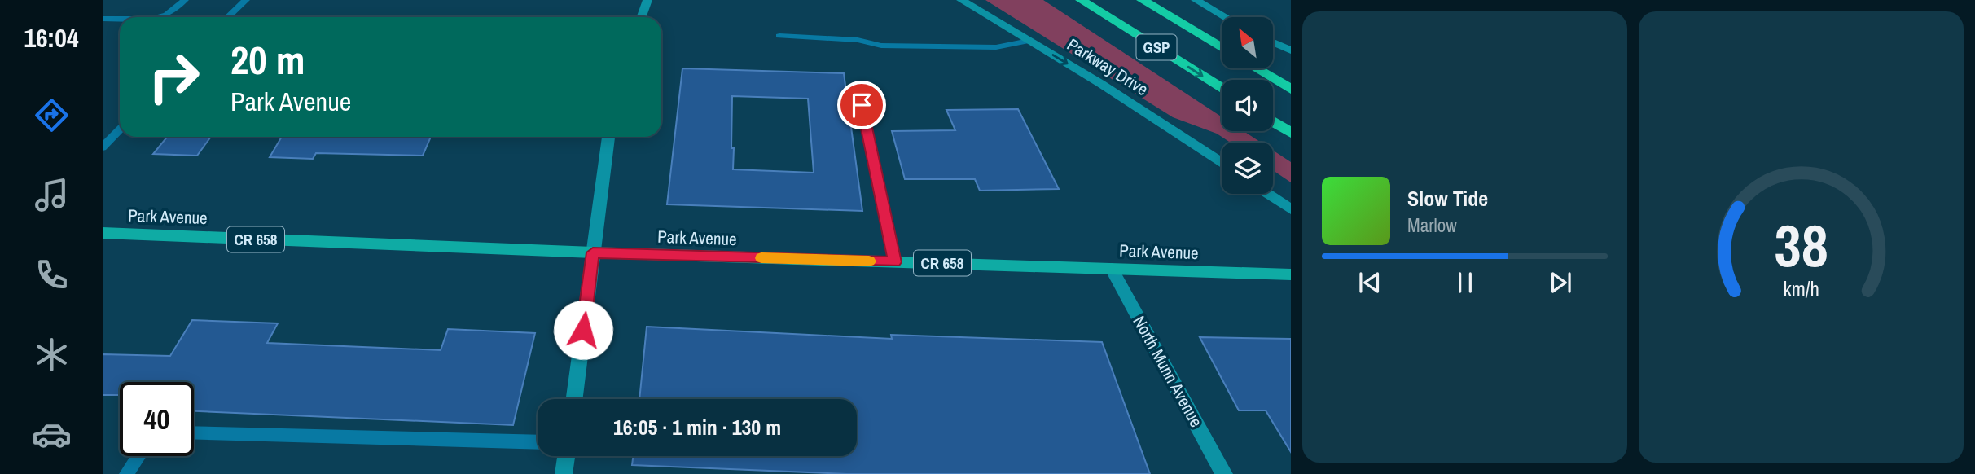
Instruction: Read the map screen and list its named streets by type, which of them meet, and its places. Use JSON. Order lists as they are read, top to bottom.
{
  "streets": {
    "highway": ["GSP"],
    "main road": [
      "Parkway Drive",
      "Park Avenue",
      "CR 658",
      "North Munn Avenue"
    ]
  },
  "crossings": [
    ["Park Avenue", "North Munn Avenue"]
  ],
  "one_way": ["Parkway Drive"],
  "north": "top left",
  "page": {
    "tabs": "16:04",
    "turn": ["20 m", "Park Avenue"],
    "song": ["Slow Tide", "Marlow"],
    "limit": "40",
    "trip": "16:05 · 1 min · 130 m",
    "gauge": ["38", "km/h"]
  }
}
